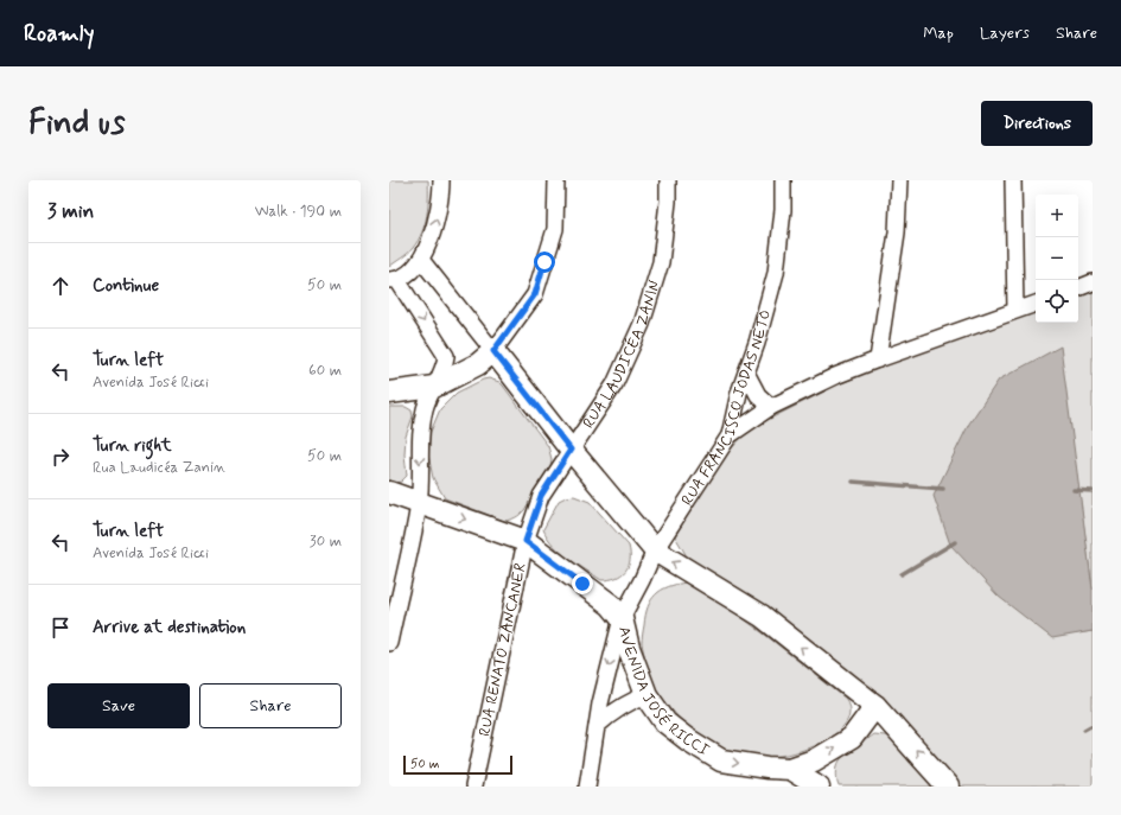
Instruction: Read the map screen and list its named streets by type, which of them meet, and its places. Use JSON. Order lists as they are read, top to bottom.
{
  "streets": {
    "street": [
      "RUA LAUDICÉA ZANIN",
      "RUA FRANCISCO JODAS NETO",
      "RUA RENATO ZANCANER",
      "AVENIDA JOSÉ RICCI"
    ]
  },
  "crossings": [
    ["RUA LAUDICÉA ZANIN", "RUA RENATO ZANCANER"],
    ["RUA LAUDICÉA ZANIN", "AVENIDA JOSÉ RICCI"],
    ["RUA FRANCISCO JODAS NETO", "AVENIDA JOSÉ RICCI"],
    ["RUA RENATO ZANCANER", "AVENIDA JOSÉ RICCI"]
  ],
  "one_way": ["AVENIDA JOSÉ RICCI"],
  "scale_bar": "50 m",
  "page": {
    "header": "Roamly",
    "nav": ["Map", "Layers", "Share"],
    "buttons": [
      "Directions",
      ["Save", "Share"]
    ],
    "title": "Find us",
    "heading": ["3 min", "Walk · 190 m"],
    "map_buttons": ["+", "−"],
    "list": [
      ["Continue", "50 m"],
      ["Turn left", "Avenida José Ricci", "60 m"],
      ["Turn right", "Rua Laudicéa Zanin", "50 m"],
      ["Turn left", "Avenida José Ricci", "30 m"],
      "Arrive at destination"
    ],
    "scale": "50 m"
  }
}
